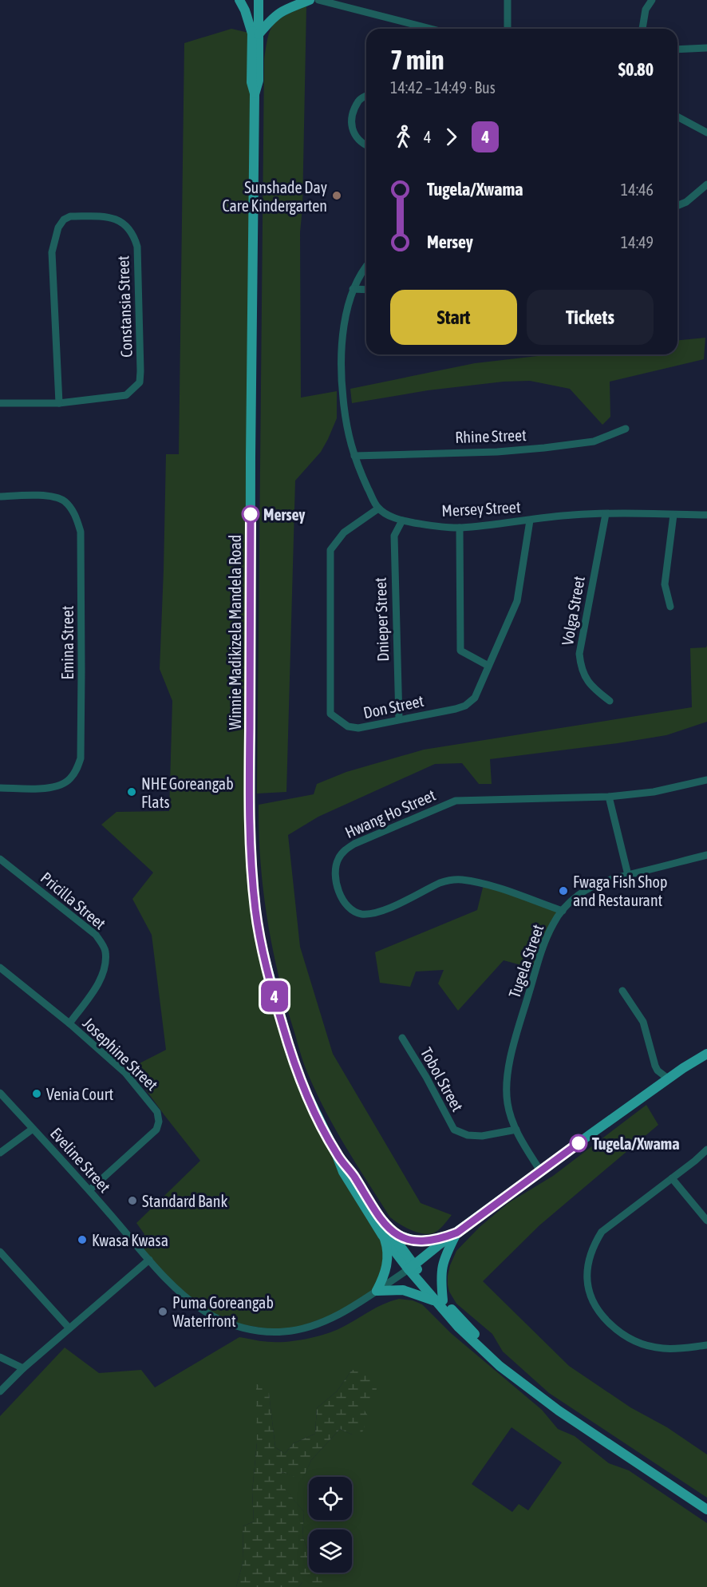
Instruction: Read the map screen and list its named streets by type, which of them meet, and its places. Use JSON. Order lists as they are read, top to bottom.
{
  "streets": {
    "main road": ["Winnie Madikizela Mandela Road"],
    "street": [
      "Constansia Street",
      "Rhine Street",
      "Mersey Street",
      "Volga Street",
      "Dnieper Street",
      "Emina Street",
      "Don Street",
      "Hwang Ho Street",
      "Pricilla Street",
      "Tugela Street",
      "Josephine Street",
      "Tobol Street",
      "Eveline Street"
    ]
  },
  "crossings": [
    ["Mersey Street", "Volga Street"],
    ["Mersey Street", "Dnieper Street"],
    ["Mersey Street", "Don Street"],
    ["Dnieper Street", "Don Street"],
    ["Winnie Madikizela Mandela Road", "Eveline Street"],
    ["Hwang Ho Street", "Tugela Street"],
    ["Pricilla Street", "Josephine Street"],
    ["Tugela Street", "Tobol Street"],
    ["Josephine Street", "Eveline Street"]
  ],
  "places": [
    "Sunshade Day Care Kindergarten",
    "Mersey",
    "NHE Goreangab Flats",
    "Fwaga Fish Shop and Restaurant",
    "Venia Court",
    "Tugela/Xwama",
    "Standard Bank",
    "Kwasa Kwasa",
    "Puma Goreangab Waterfront"
  ],
  "lines": ["bus line 4"],
  "page": {
    "on_map": "4",
    "heading": ["7 min", "14:42 – 14:49 · Bus", "$0.80"],
    "legs": ["4", "4"],
    "list": [
      {
        "name": "Tugela/Xwama",
        "value": "14:46"
      },
      {
        "name": "Mersey",
        "value": "14:49"
      }
    ],
    "buttons": ["Start", "Tickets"]
  }
}
